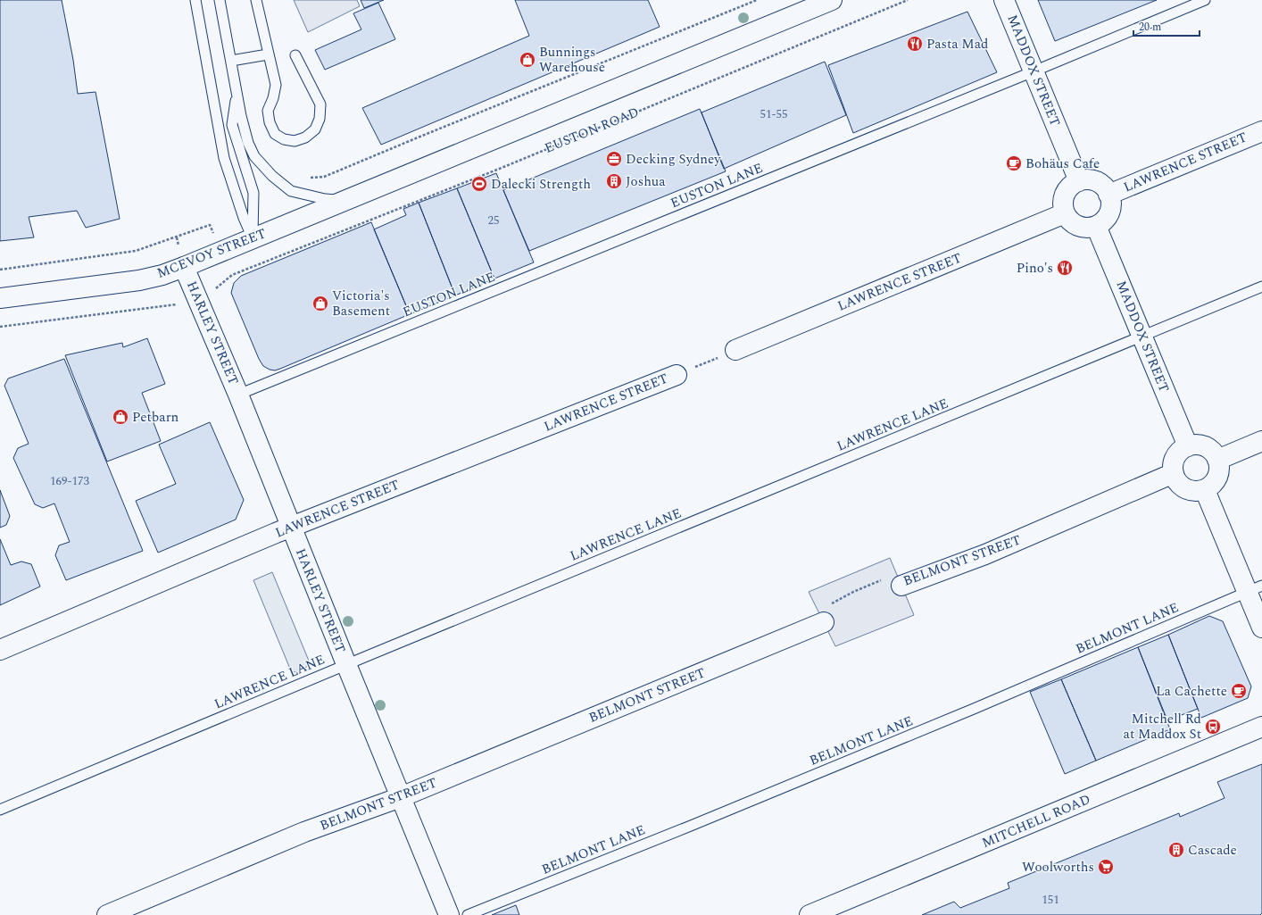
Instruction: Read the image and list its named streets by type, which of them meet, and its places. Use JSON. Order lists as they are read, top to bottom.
{
  "streets": {
    "street": [
      "MADDOX STREET",
      "LAWRENCE STREET",
      "MCEVOY STREET",
      "HARLEY STREET",
      "BELMONT STREET",
      "MITCHELL ROAD"
    ],
    "lane": ["EUSTON LANE", "LAWRENCE LANE", "BELMONT LANE"],
    "path": ["EUSTON ROAD"]
  },
  "crossings": [
    ["MADDOX STREET", "LAWRENCE STREET"],
    ["MADDOX STREET", "EUSTON LANE"],
    ["MADDOX STREET", "LAWRENCE LANE"],
    ["MADDOX STREET", "BELMONT STREET"],
    ["LAWRENCE STREET", "HARLEY STREET"],
    ["EUSTON LANE", "HARLEY STREET"],
    ["MCEVOY STREET", "HARLEY STREET"],
    ["HARLEY STREET", "LAWRENCE LANE"],
    ["HARLEY STREET", "BELMONT STREET"]
  ],
  "places": {
    "restaurant": ["Pasta Mad", "Pino's"],
    "shop": ["Bunnings Warehouse", "Victoria's Basement", "Petbarn"],
    "office": ["Decking Sydney"],
    "cafe": ["Bohäus Cafe", "La Cachette"],
    "building": ["Joshua", "Cascade"],
    "sports": ["Dalecki Strength"],
    "bus stop": ["Mitchell Rd at Maddox St"],
    "supermarket": ["Woolworths"]
  },
  "house_numbers": [
    "51-55",
    "25",
    "169-173",
    "151"
  ],
  "scale_bar": "20 m"
}
